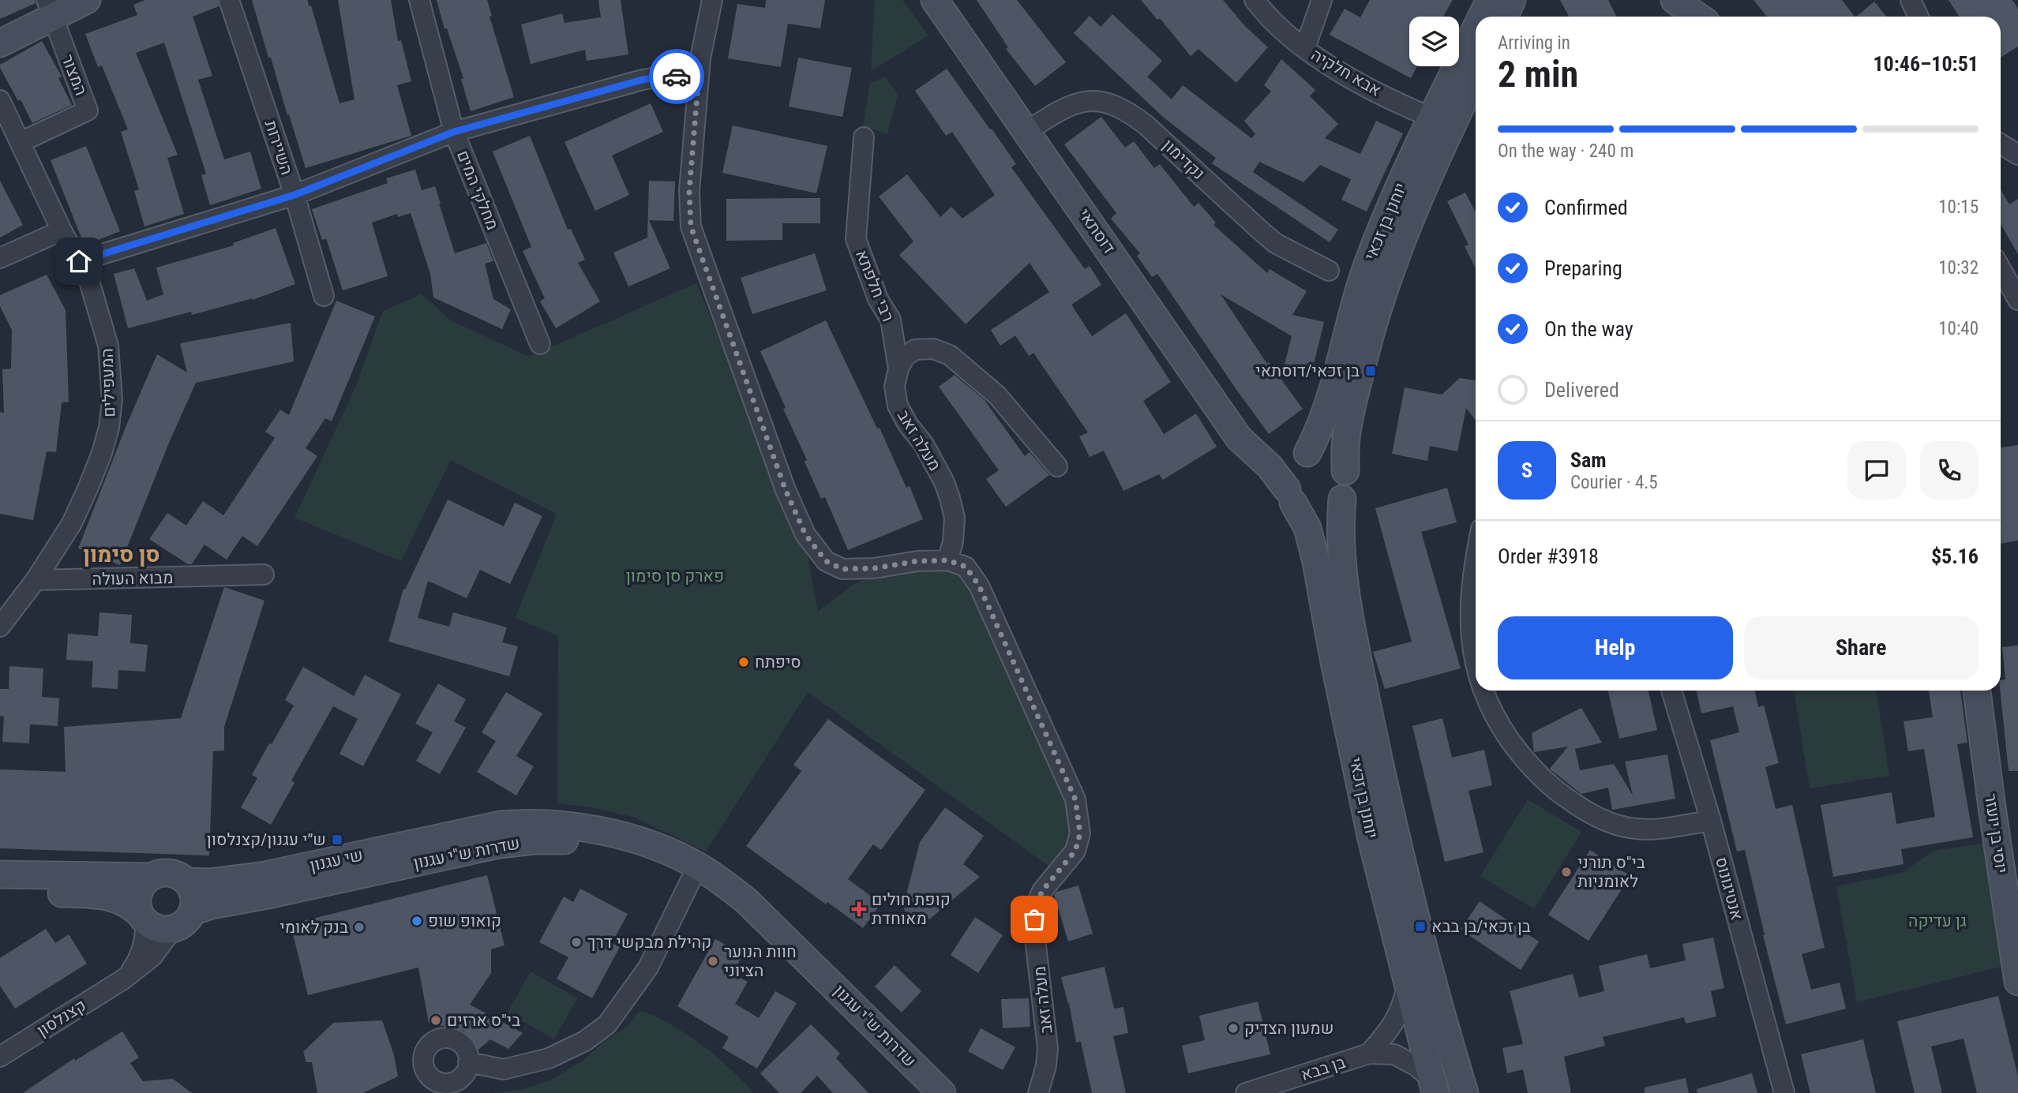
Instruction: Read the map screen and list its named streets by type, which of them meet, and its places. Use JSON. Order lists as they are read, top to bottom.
{
  "streets": {
    "street": [
      "אבא חלקיה",
      "המצור",
      "השיירות",
      "נקדימון",
      "מחלקי המים",
      "יוחנן בן זכאי",
      "דוסתאי",
      "רבי חלפתא",
      "המעפילים",
      "מעלה זאב",
      "מבוא העולה",
      "יוסי בן יועזר",
      "שדרות ש\"י עגנון",
      "שי עגנון",
      "אנטיגונוס",
      "קצנלסון",
      "בן בבא"
    ]
  },
  "crossings": [
    ["אבא חלקיה", "יוחנן בן זכאי"],
    ["המצור", "המעפילים"],
    ["נקדימון", "דוסתאי"],
    ["יוחנן בן זכאי", "דוסתאי"],
    ["יוחנן בן זכאי", "בן בבא"],
    ["רבי חלפתא", "מעלה זאב"],
    ["המעפילים", "מבוא העולה"],
    ["שדרות ש\"י עגנון", "שי עגנון"],
    ["שדרות ש\"י עגנון", "קצנלסון"],
    ["שי עגנון", "קצנלסון"]
  ],
  "districts": ["סן סימון"],
  "parks": ["פארק סן סימון", "גן עדיקה"],
  "places": {
    "transit": ["בן זכאי/דוסתאי", "ש״י עגנון/קצנלסון", "בן זכאי/בן בבא"],
    "other": [
      "סיפתח",
      "בי\"ס תורני לאומניות",
      "קואופ שופ",
      "בנק לאומי",
      "קהילת מבקשי דרך",
      "חוות הנוער הציוני",
      "בי\"ס ארזים",
      "שמעון הצדיק"
    ],
    "health": ["קופת חולים מאוחדת"]
  },
  "page": {
    "heading": ["2 min", "Arriving in", "10:46–10:51"],
    "panel": [
      "Sam",
      "Courier · 4.5",
      "Order #3918",
      "$5.16"
    ],
    "bar": "On the way · 240 m",
    "list": [
      ["Confirmed", "10:15"],
      ["Preparing", "10:32"],
      ["On the way", "10:40"],
      "Delivered"
    ],
    "round": "S",
    "buttons": ["Help", "Share"]
  }
}
